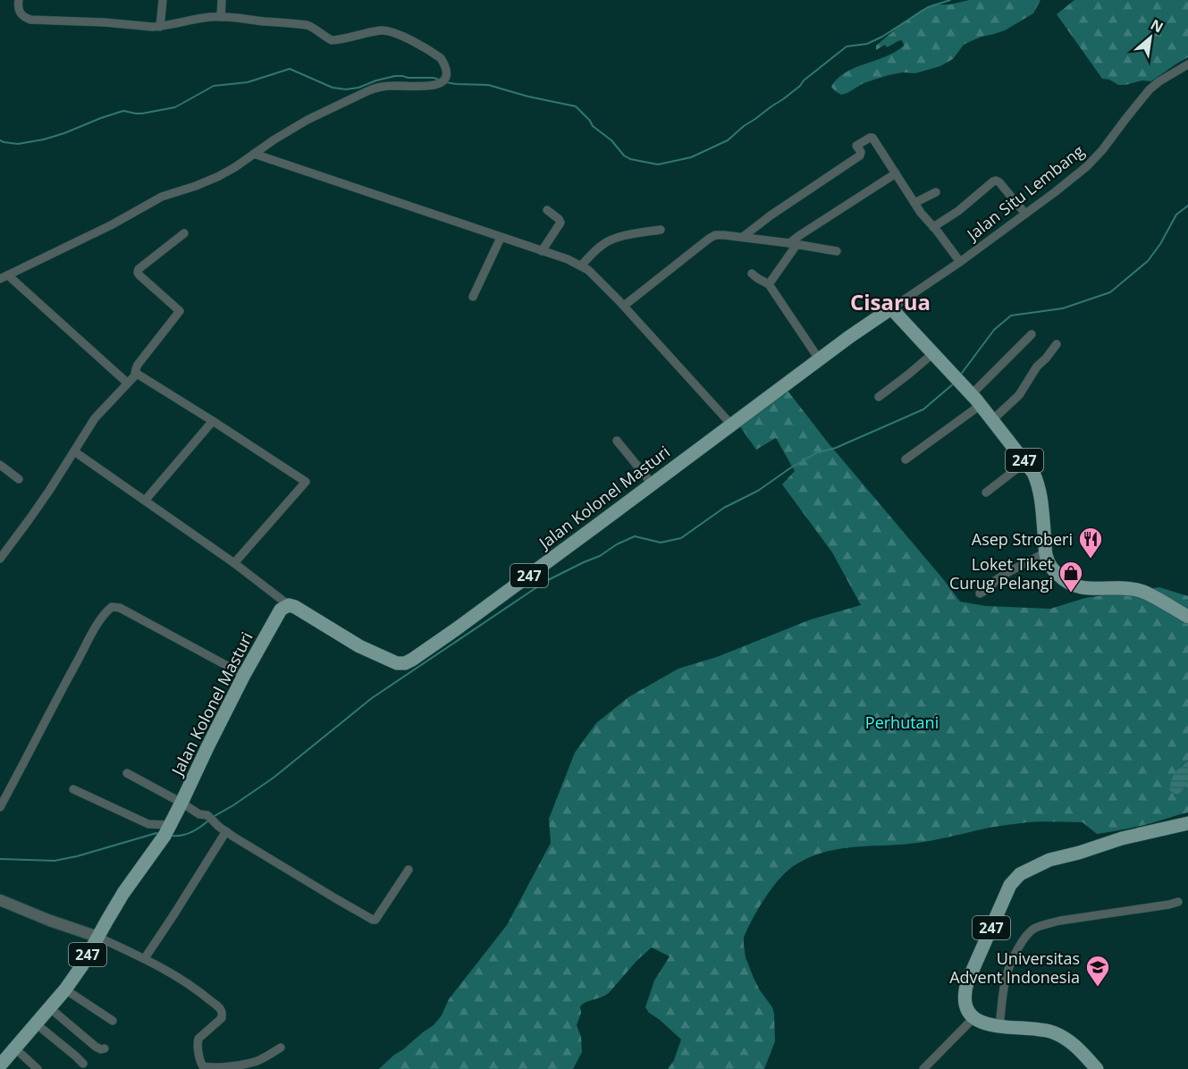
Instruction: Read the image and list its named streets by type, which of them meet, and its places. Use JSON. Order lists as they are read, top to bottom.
{
  "streets": {
    "main road": ["247", "Jalan Kolonel Masturi"],
    "street": ["Jalan Situ Lembang"]
  },
  "crossings": [
    ["Jalan Situ Lembang", "247"],
    ["Jalan Situ Lembang", "Jalan Kolonel Masturi"],
    ["247", "Jalan Kolonel Masturi"]
  ],
  "districts": ["Cisarua"],
  "parks": ["Perhutani"],
  "places": {
    "restaurant": ["Asep Stroberi"],
    "shop": ["Loket Tiket Curug Pelangi"],
    "school or university": ["Universitas Advent Indonesia"]
  },
  "north": "top right"
}
